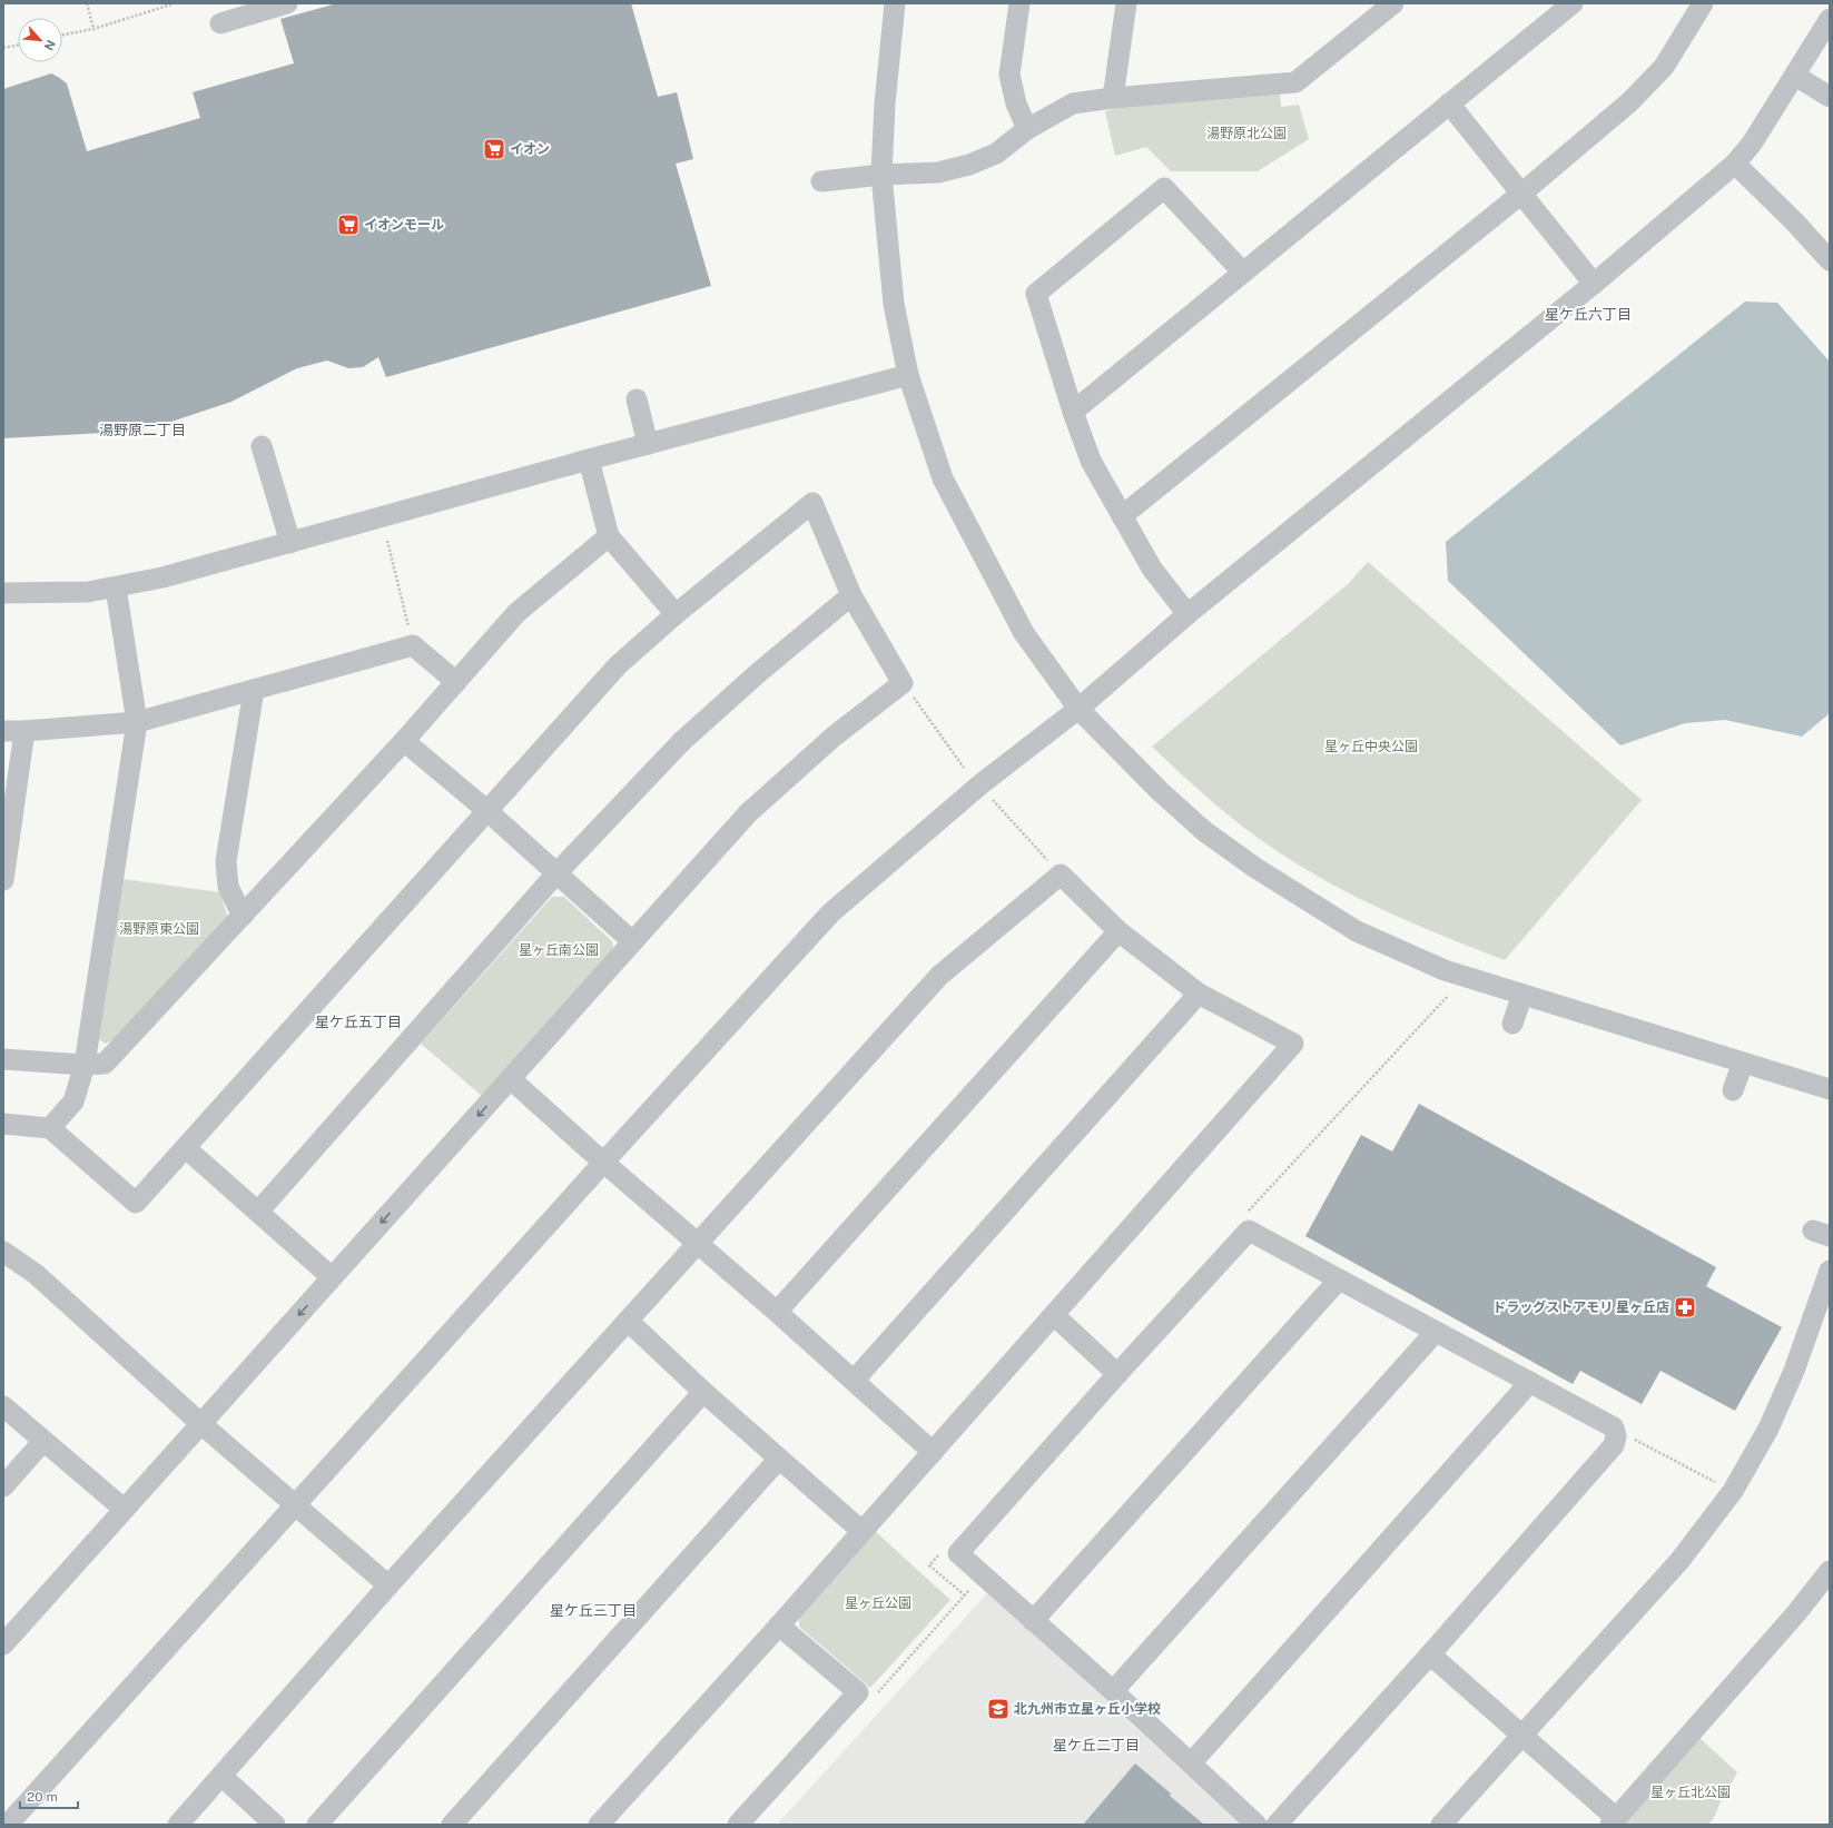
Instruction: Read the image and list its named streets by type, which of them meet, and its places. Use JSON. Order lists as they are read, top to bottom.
{
  "districts": [
    "星ケ丘六丁目",
    "湯野原二丁目",
    "星ケ丘五丁目",
    "星ケ丘三丁目",
    "星ケ丘二丁目"
  ],
  "parks": [
    "湯野原北公園",
    "星ヶ丘中央公園",
    "湯野原東公園",
    "星ヶ丘南公園",
    "星ヶ丘公園",
    "星ヶ丘北公園"
  ],
  "places": {
    "supermarket": ["イオン", "イオンモール"],
    "pharmacy": ["ドラッグストアモリ 星ヶ丘店"],
    "school or university": ["北九州市立星ヶ丘小学校"]
  },
  "scale_bar": "20 m",
  "north": "bottom right"
}
